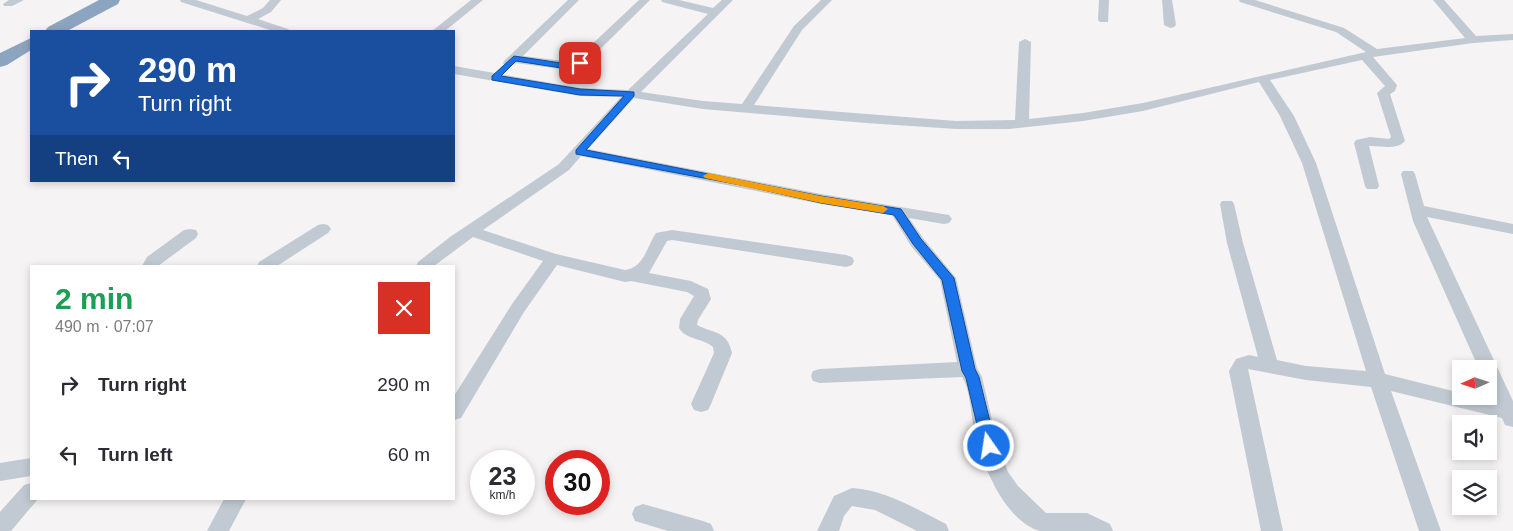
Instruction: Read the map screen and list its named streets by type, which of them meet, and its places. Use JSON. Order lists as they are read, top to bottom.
{
  "north": "left",
  "page": {
    "turn": ["290 m", "Turn right"],
    "then": "Then",
    "heading": ["2 min", "490 m · 07:07"],
    "list": [
      {
        "name": "Turn right",
        "value": "290 m"
      },
      {
        "name": "Turn left",
        "value": "60 m"
      }
    ],
    "speed": "23 km/h",
    "limit": "30"
  }
}
